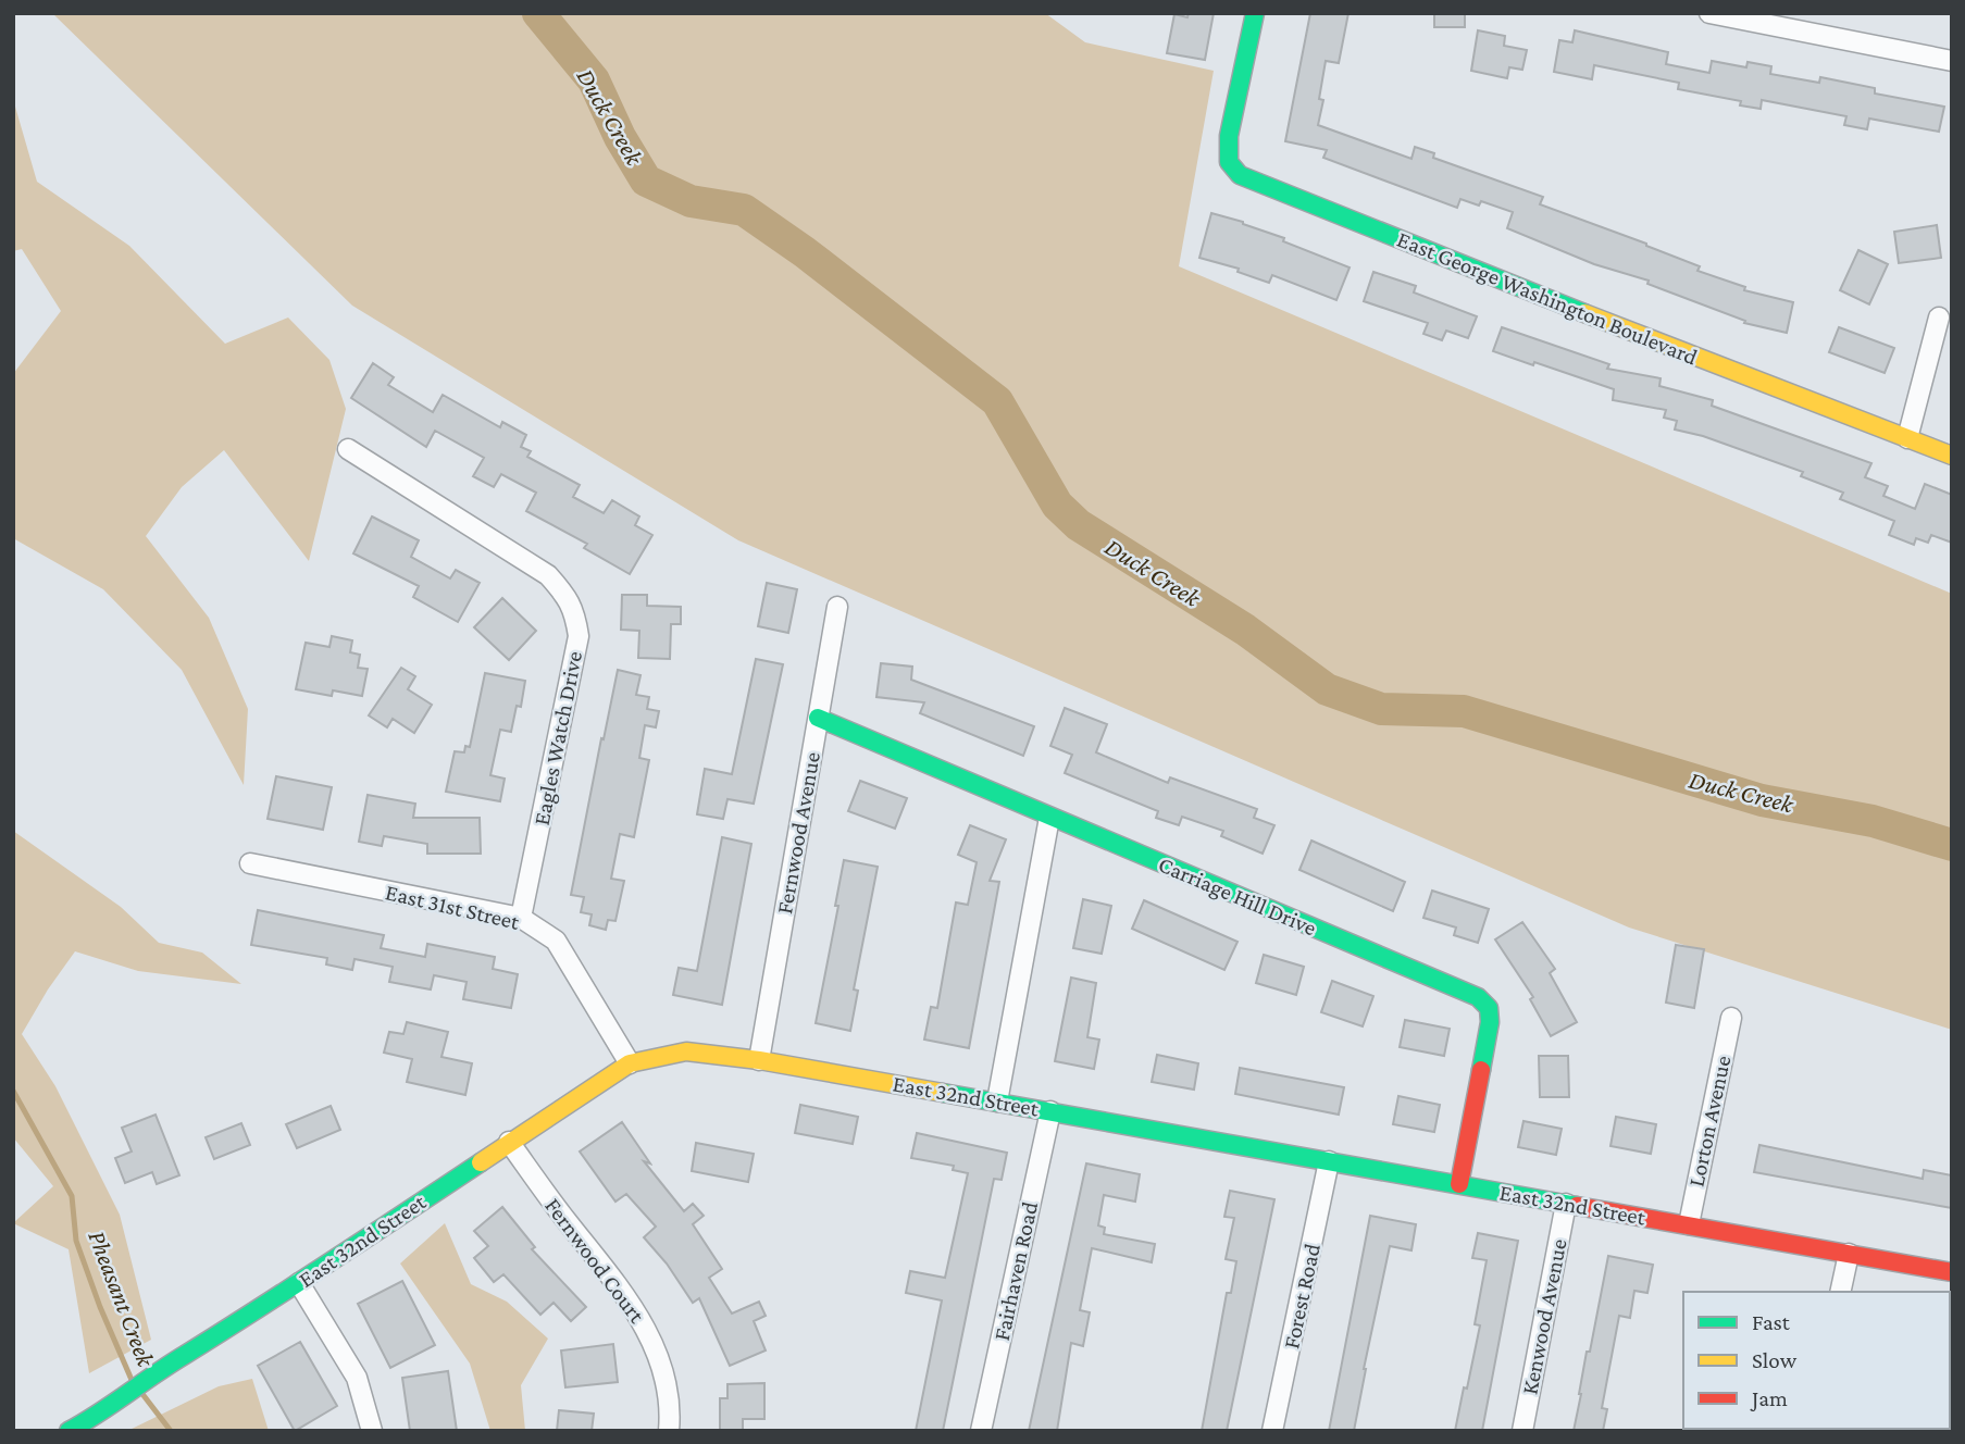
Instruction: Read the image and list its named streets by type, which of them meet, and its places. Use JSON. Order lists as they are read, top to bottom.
{
  "streets": {
    "street": [
      "East George Washington Boulevard",
      "Eagles Watch Drive",
      "Fernwood Avenue",
      "Carriage Hill Drive",
      "East 31st Street",
      "East 32nd Street",
      "Lorton Avenue",
      "Fernwood Court",
      "Fairhaven Road",
      "Forest Road",
      "Kenwood Avenue"
    ]
  },
  "crossings": [
    ["Eagles Watch Drive", "East 31st Street"],
    ["Fernwood Avenue", "Carriage Hill Drive"],
    ["Fernwood Avenue", "East 32nd Street"],
    ["Carriage Hill Drive", "East 32nd Street"],
    ["East 31st Street", "East 32nd Street"],
    ["East 32nd Street", "Lorton Avenue"],
    ["East 32nd Street", "Fernwood Court"],
    ["East 32nd Street", "Fairhaven Road"],
    ["East 32nd Street", "Forest Road"],
    ["East 32nd Street", "Kenwood Avenue"]
  ],
  "water": ["Duck Creek", "Pheasant Creek"],
  "legend": ["Fast", "Slow", "Jam"]
}
